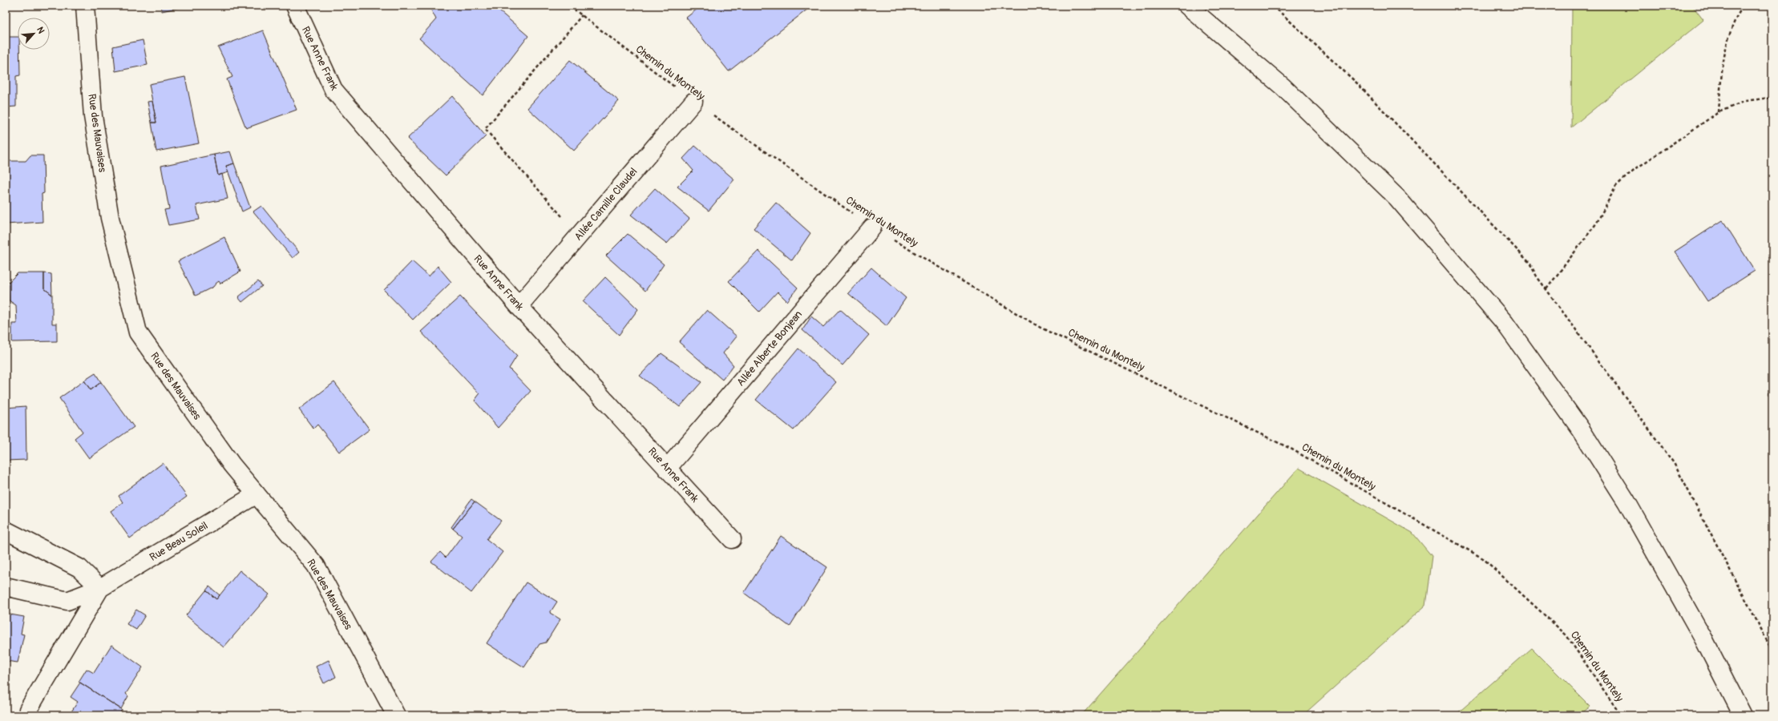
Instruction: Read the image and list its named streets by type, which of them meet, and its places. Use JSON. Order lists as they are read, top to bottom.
{
  "streets": {
    "street": [
      "Rue Anne Frank",
      "Rue des Mauvaises",
      "Allée Camille Claudel",
      "Allée Alberte Bonjean",
      "Rue Beau Soleil"
    ],
    "path": ["Chemin du Montely"]
  },
  "crossings": [
    ["Rue Anne Frank", "Allée Camille Claudel"],
    ["Rue Anne Frank", "Allée Alberte Bonjean"],
    ["Chemin du Montely", "Allée Camille Claudel"],
    ["Chemin du Montely", "Allée Alberte Bonjean"],
    ["Rue des Mauvaises", "Rue Beau Soleil"]
  ],
  "north": "top right"
}
